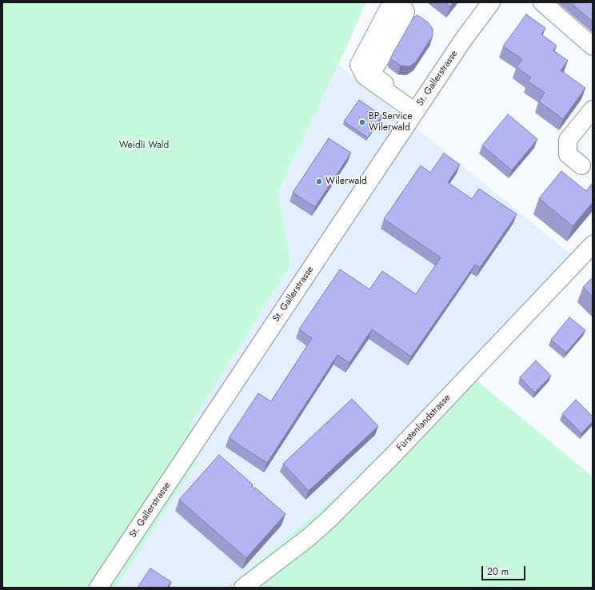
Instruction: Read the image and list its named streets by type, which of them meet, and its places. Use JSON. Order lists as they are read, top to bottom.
{
  "streets": {
    "main road": ["St. Gallerstrasse", "Fürstenlandstrasse"]
  },
  "parks": ["Weidli Wald"],
  "places": ["BP Service Wilerwald", "Wilerwald"],
  "scale_bar": "20 m"
}
